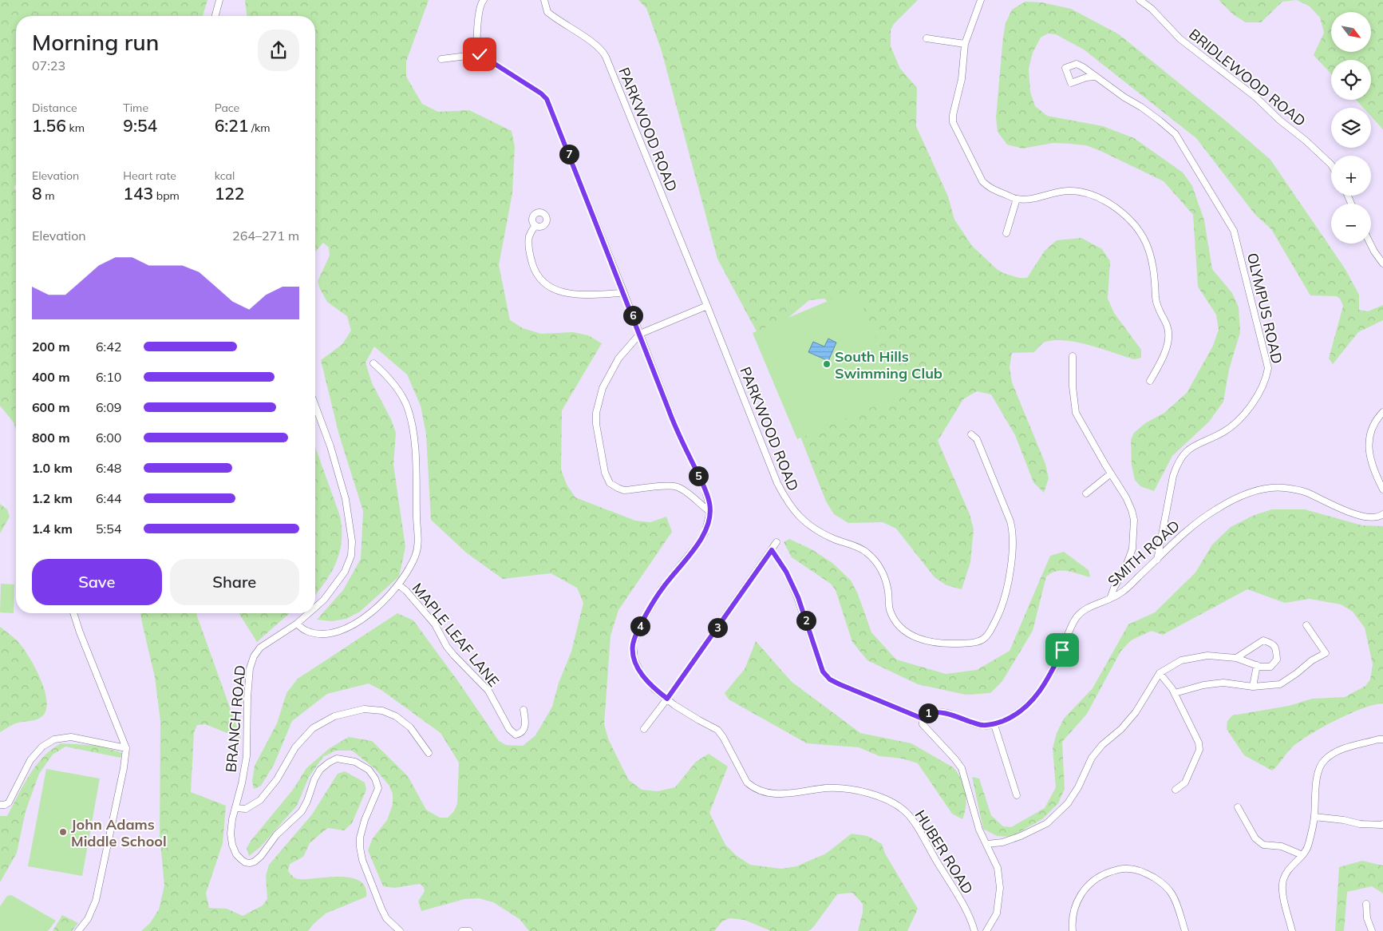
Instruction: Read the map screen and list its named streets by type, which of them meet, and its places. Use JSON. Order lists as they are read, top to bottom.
{
  "streets": {
    "street": [
      "BRIDLEWOOD ROAD",
      "PARKWOOD ROAD",
      "OLYMPUS ROAD",
      "SMITH ROAD",
      "MAPLE LEAF LANE",
      "BRANCH ROAD",
      "HUBER ROAD"
    ]
  },
  "crossings": [
    ["OLYMPUS ROAD", "SMITH ROAD"]
  ],
  "places": ["South Hills Swimming Club", "John Adams Middle School"],
  "north": "bottom right",
  "page": {
    "map_buttons": ["+", "−"],
    "heading": ["Morning run", "07:23"],
    "stats": [
      ["Distance", "1.56 km"],
      ["Time", "9:54"],
      ["Pace", "6:21 /km"],
      ["Elevation", "8 m"],
      ["Heart rate", "143 bpm"],
      ["kcal", "122"]
    ],
    "pins": [
      "7",
      "6",
      "5",
      "2",
      "4",
      "3",
      "1"
    ],
    "chart": ["Elevation", "264–271 m"],
    "list": [
      {
        "name": "200 m",
        "note": "6:42"
      },
      {
        "name": "400 m",
        "note": "6:10"
      },
      {
        "name": "600 m",
        "note": "6:09"
      },
      {
        "name": "800 m",
        "note": "6:00"
      },
      {
        "name": "1.0 km",
        "note": "6:48"
      },
      {
        "name": "1.2 km",
        "note": "6:44"
      },
      {
        "name": "1.4 km",
        "note": "5:54"
      }
    ],
    "buttons": ["Save", "Share"]
  }
}
